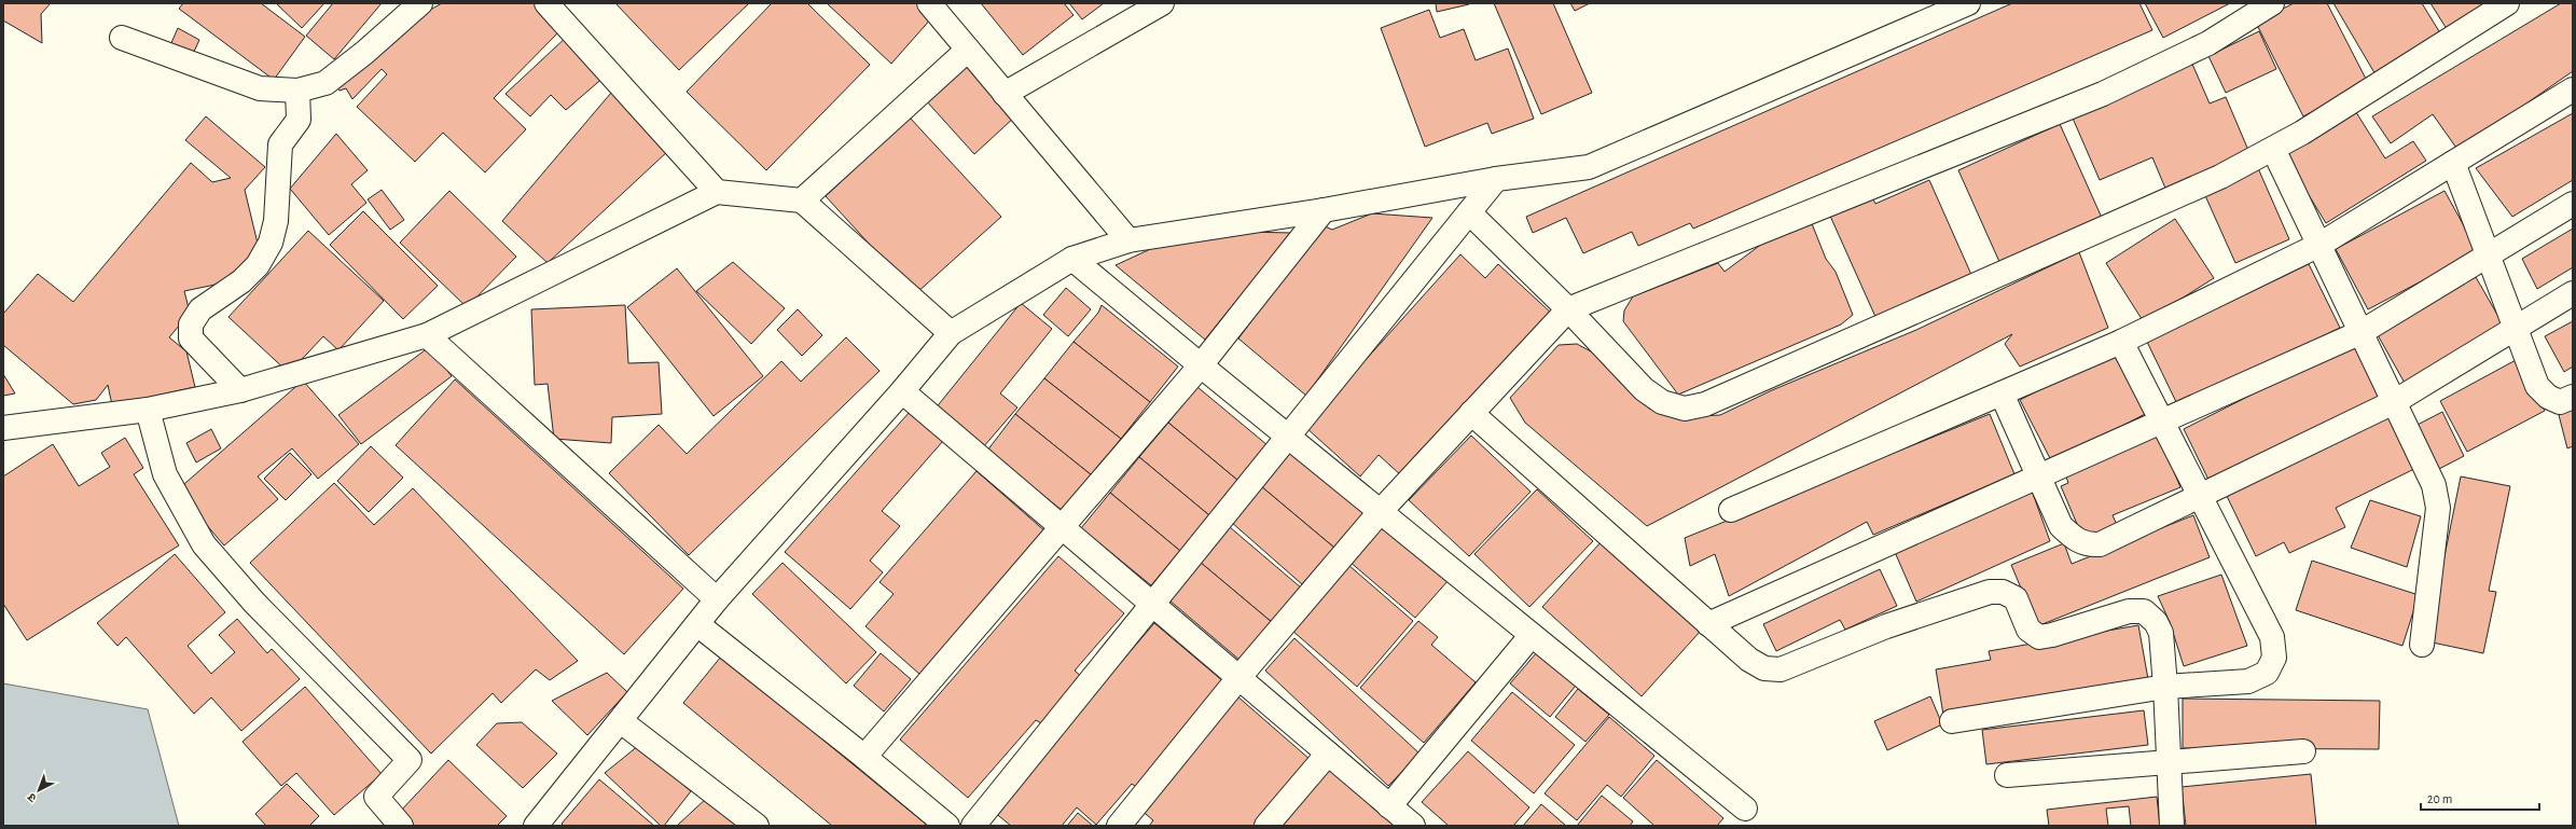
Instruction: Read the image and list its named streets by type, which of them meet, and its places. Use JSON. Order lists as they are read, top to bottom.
{
  "scale_bar": "20 m",
  "north": "bottom left"
}
